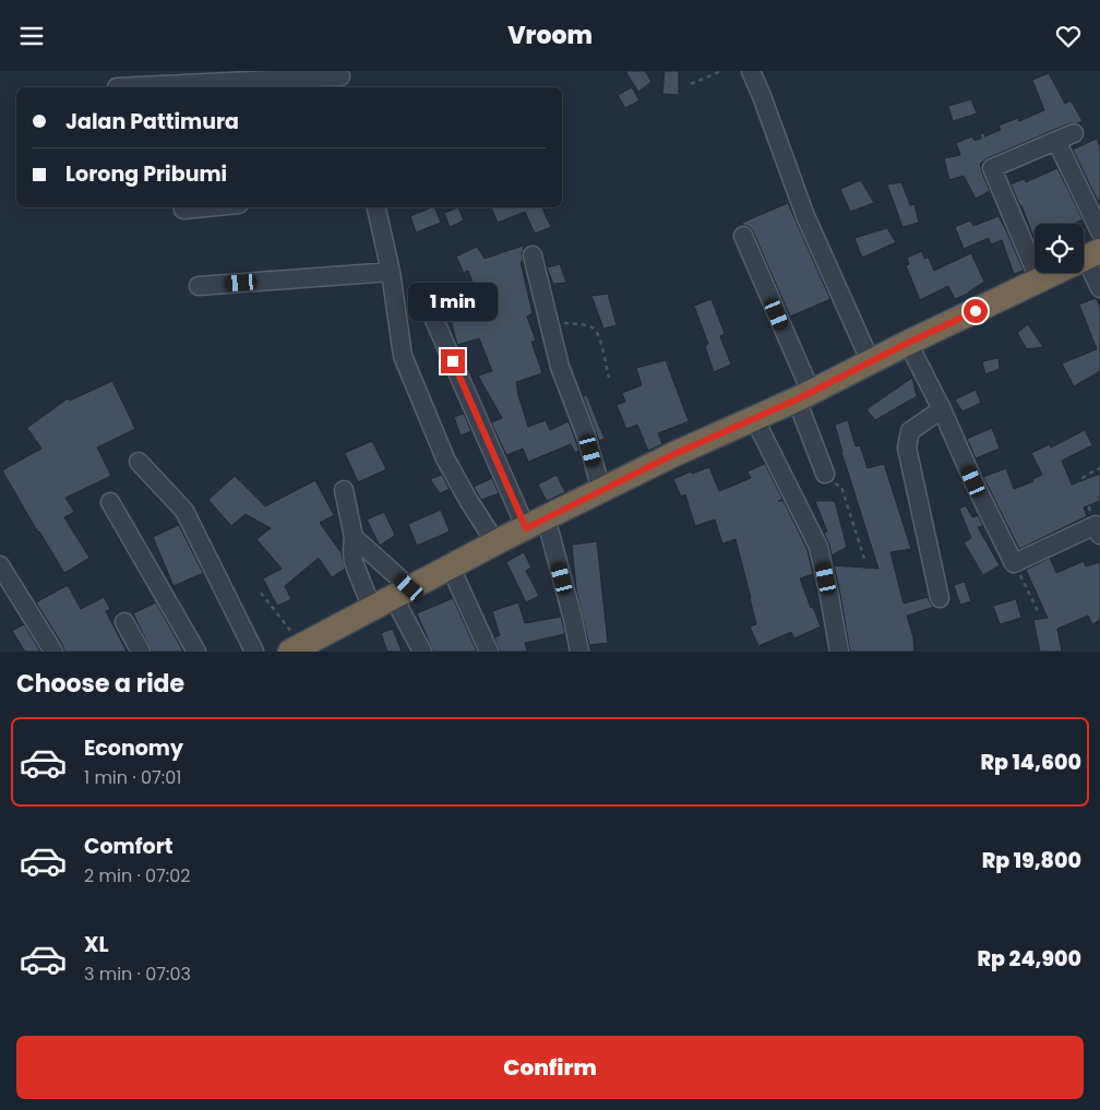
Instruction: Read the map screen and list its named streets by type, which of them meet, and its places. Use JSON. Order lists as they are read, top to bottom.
{
  "page": {
    "header": "Vroom",
    "banner": ["Jalan Pattimura", "Lorong Pribumi"],
    "bubble": "1 min",
    "heading": "Choose a ride",
    "list": [
      {
        "name": "Economy",
        "note": "1 min · 07:01",
        "value": "Rp 14,600"
      },
      {
        "name": "Comfort",
        "note": "2 min · 07:02",
        "value": "Rp 19,800"
      },
      {
        "name": "XL",
        "note": "3 min · 07:03",
        "value": "Rp 24,900"
      }
    ],
    "buttons": "Confirm"
  }
}
